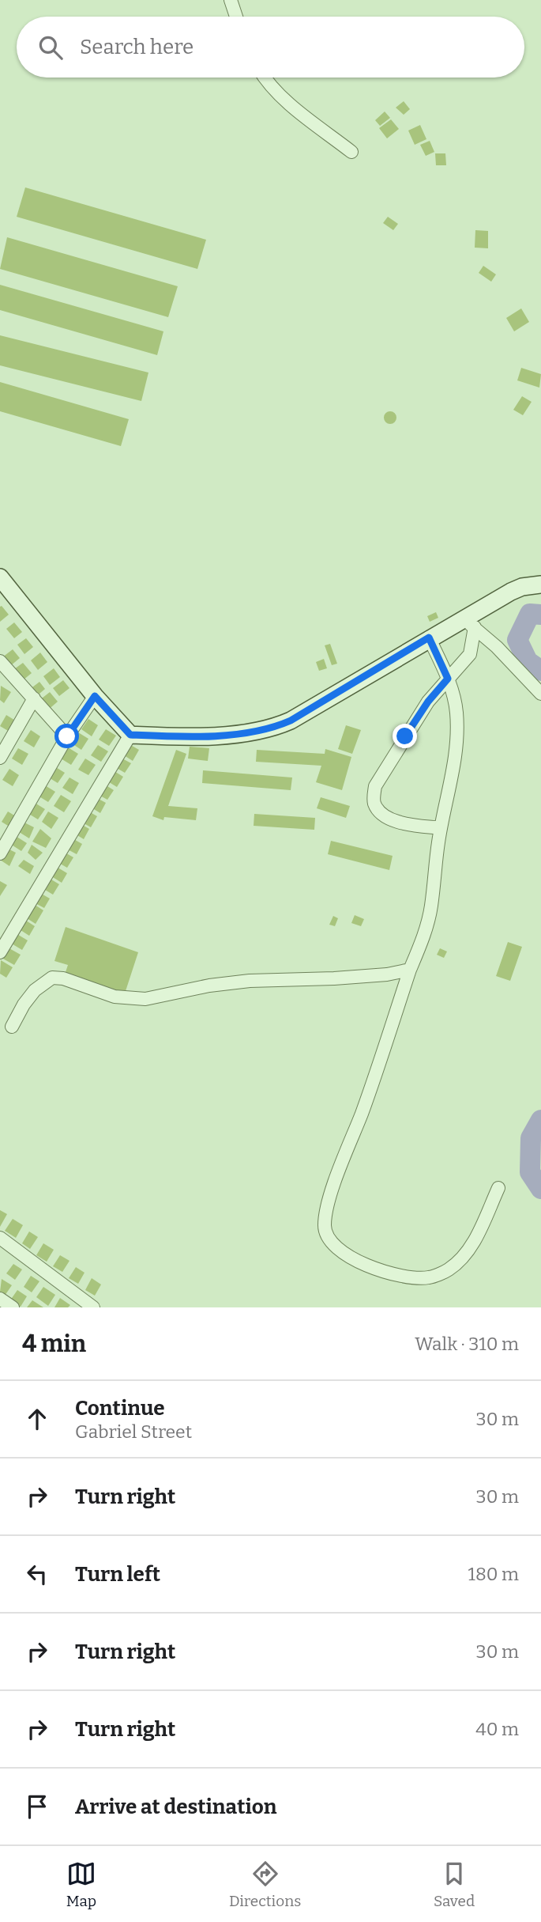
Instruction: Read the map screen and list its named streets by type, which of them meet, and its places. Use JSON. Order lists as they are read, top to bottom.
{
  "page": {
    "search": "Search here",
    "heading": ["4 min", "Walk · 310 m"],
    "list": [
      ["Continue", "Gabriel Street", "30 m"],
      ["Turn right", "30 m"],
      ["Turn left", "180 m"],
      ["Turn right", "30 m"],
      ["Turn right", "40 m"],
      "Arrive at destination"
    ],
    "nav": ["Map", "Directions", "Saved"]
  }
}
